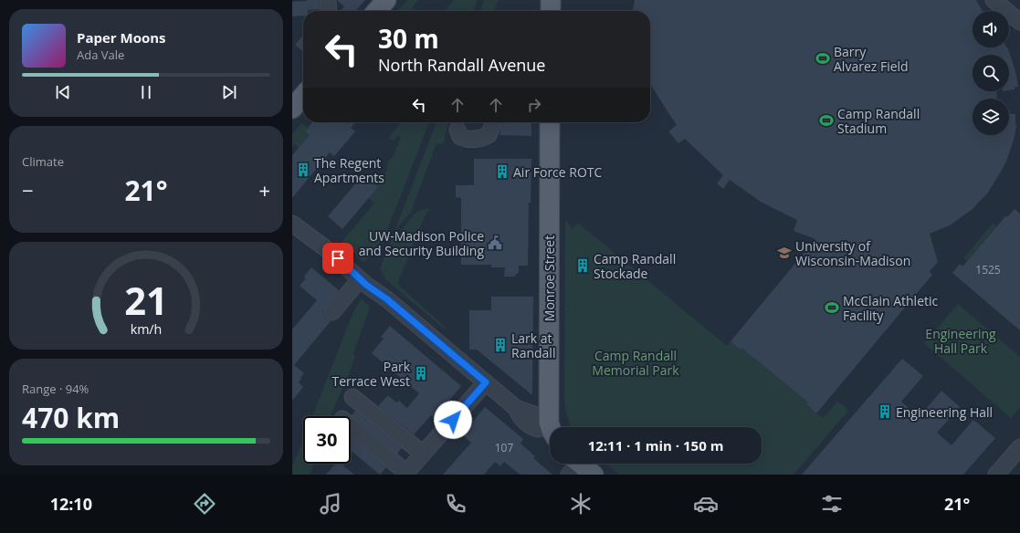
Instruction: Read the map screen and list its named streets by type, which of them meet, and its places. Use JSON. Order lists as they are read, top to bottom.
{
  "streets": {
    "main road": ["Monroe Street"]
  },
  "parks": ["Engineering Hall Park", "Camp Randall Memorial Park"],
  "places": {
    "sports": ["Barry Alvarez Field", "Camp Randall Stadium", "McClain Athletic Facility"],
    "building": [
      "The Regent Apartments",
      "Air Force ROTC",
      "Camp Randall Stockade",
      "Lark at Randall",
      "Park Terrace West",
      "Engineering Hall"
    ],
    "public building": ["UW-Madison Police and Security Building"],
    "school or university": ["University of Wisconsin-Madison"]
  },
  "house_numbers": ["1525", "107"],
  "page": {
    "turn": ["30 m", "North Randall Avenue"],
    "song": ["Paper Moons", "Ada Vale"],
    "tile": [
      "Climate",
      ["Range · 94%", "470 km"]
    ],
    "heat": ["−", "21°", "+"],
    "limit": "30",
    "trip": "12:11 · 1 min · 150 m",
    "tabs": ["12:10", "21°"],
    "gauge": ["21", "km/h"]
  }
}
